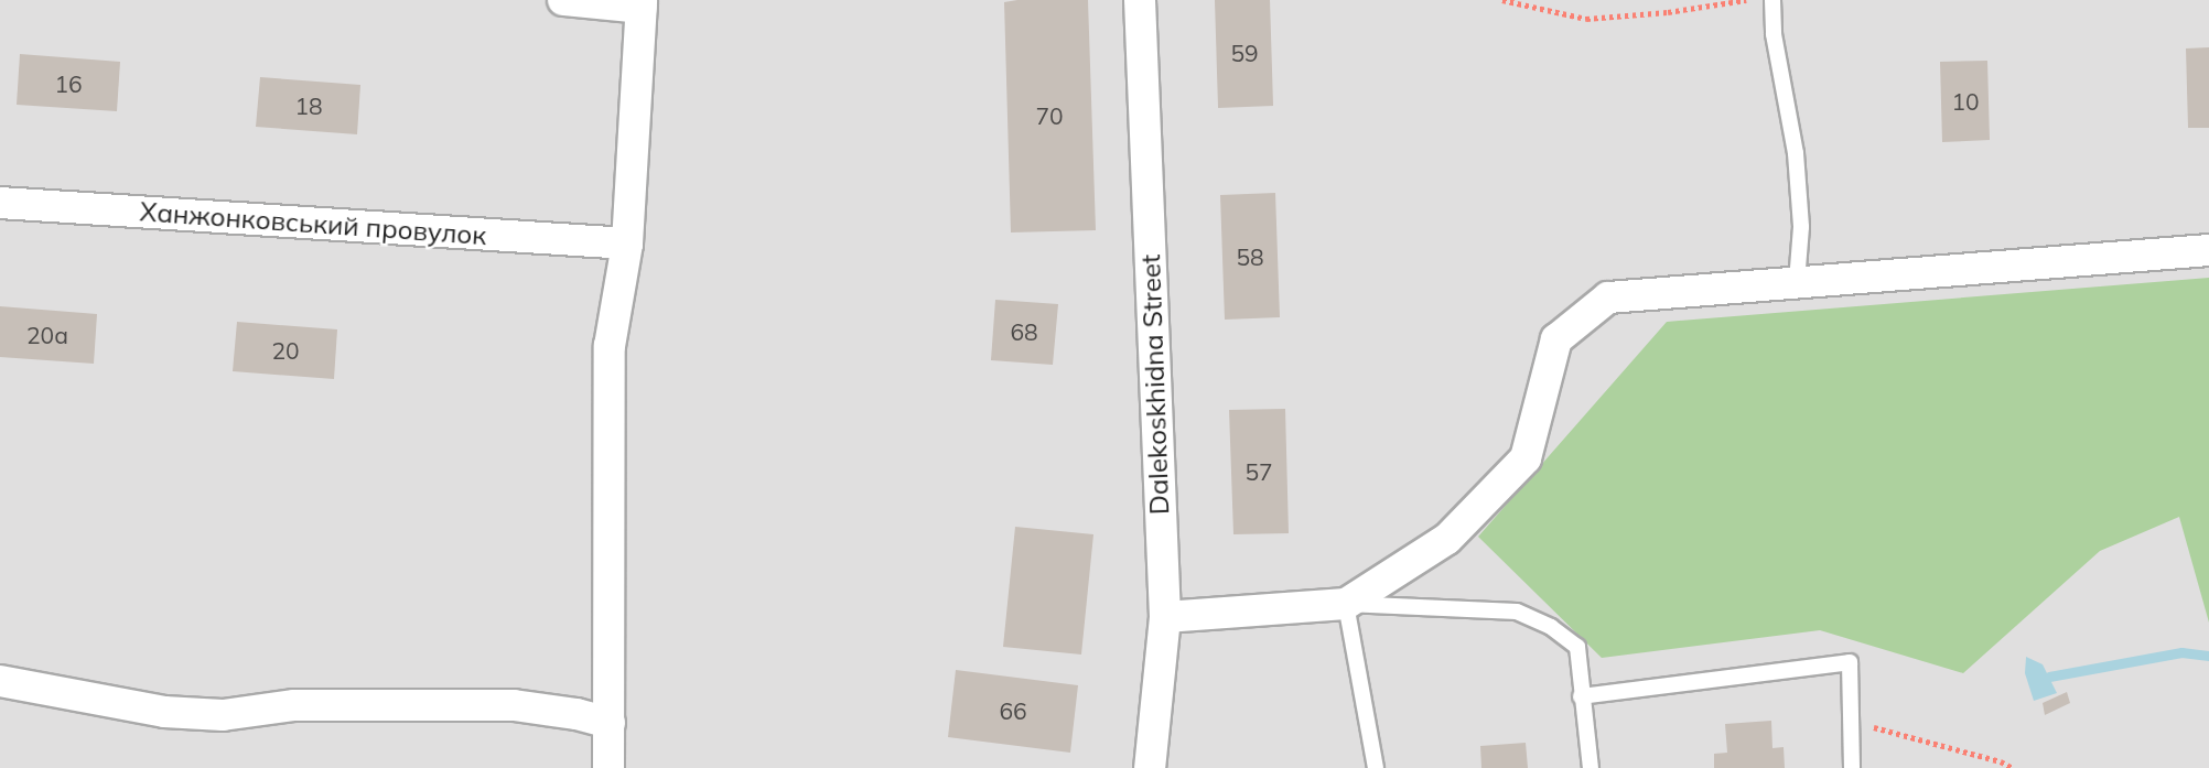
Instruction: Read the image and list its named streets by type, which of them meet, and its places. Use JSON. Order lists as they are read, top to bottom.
{
  "streets": {
    "street": ["Ханжонковський провулок", "Dalekoskhidna Street"]
  },
  "house_numbers": [
    "59",
    "16",
    "10",
    "18",
    "70",
    "58",
    "68",
    "20а",
    "20",
    "57",
    "66"
  ]
}
